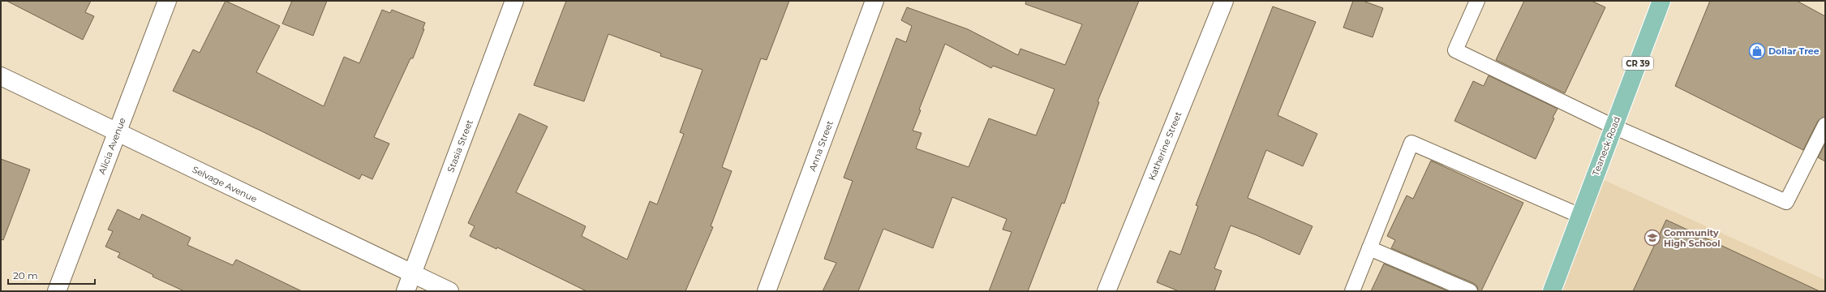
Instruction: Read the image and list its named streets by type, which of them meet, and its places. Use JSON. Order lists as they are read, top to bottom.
{
  "streets": {
    "main road": ["CR 39", "Teaneck Road"],
    "street": [
      "Alicia Avenue",
      "Stasia Street",
      "Anna Street",
      "Katherine Street",
      "Selvage Avenue"
    ]
  },
  "crossings": [
    ["Alicia Avenue", "Selvage Avenue"],
    ["Stasia Street", "Selvage Avenue"]
  ],
  "places": {
    "shop": ["Dollar Tree"],
    "school or university": ["Community High School"]
  },
  "scale_bar": "20 m"
}
